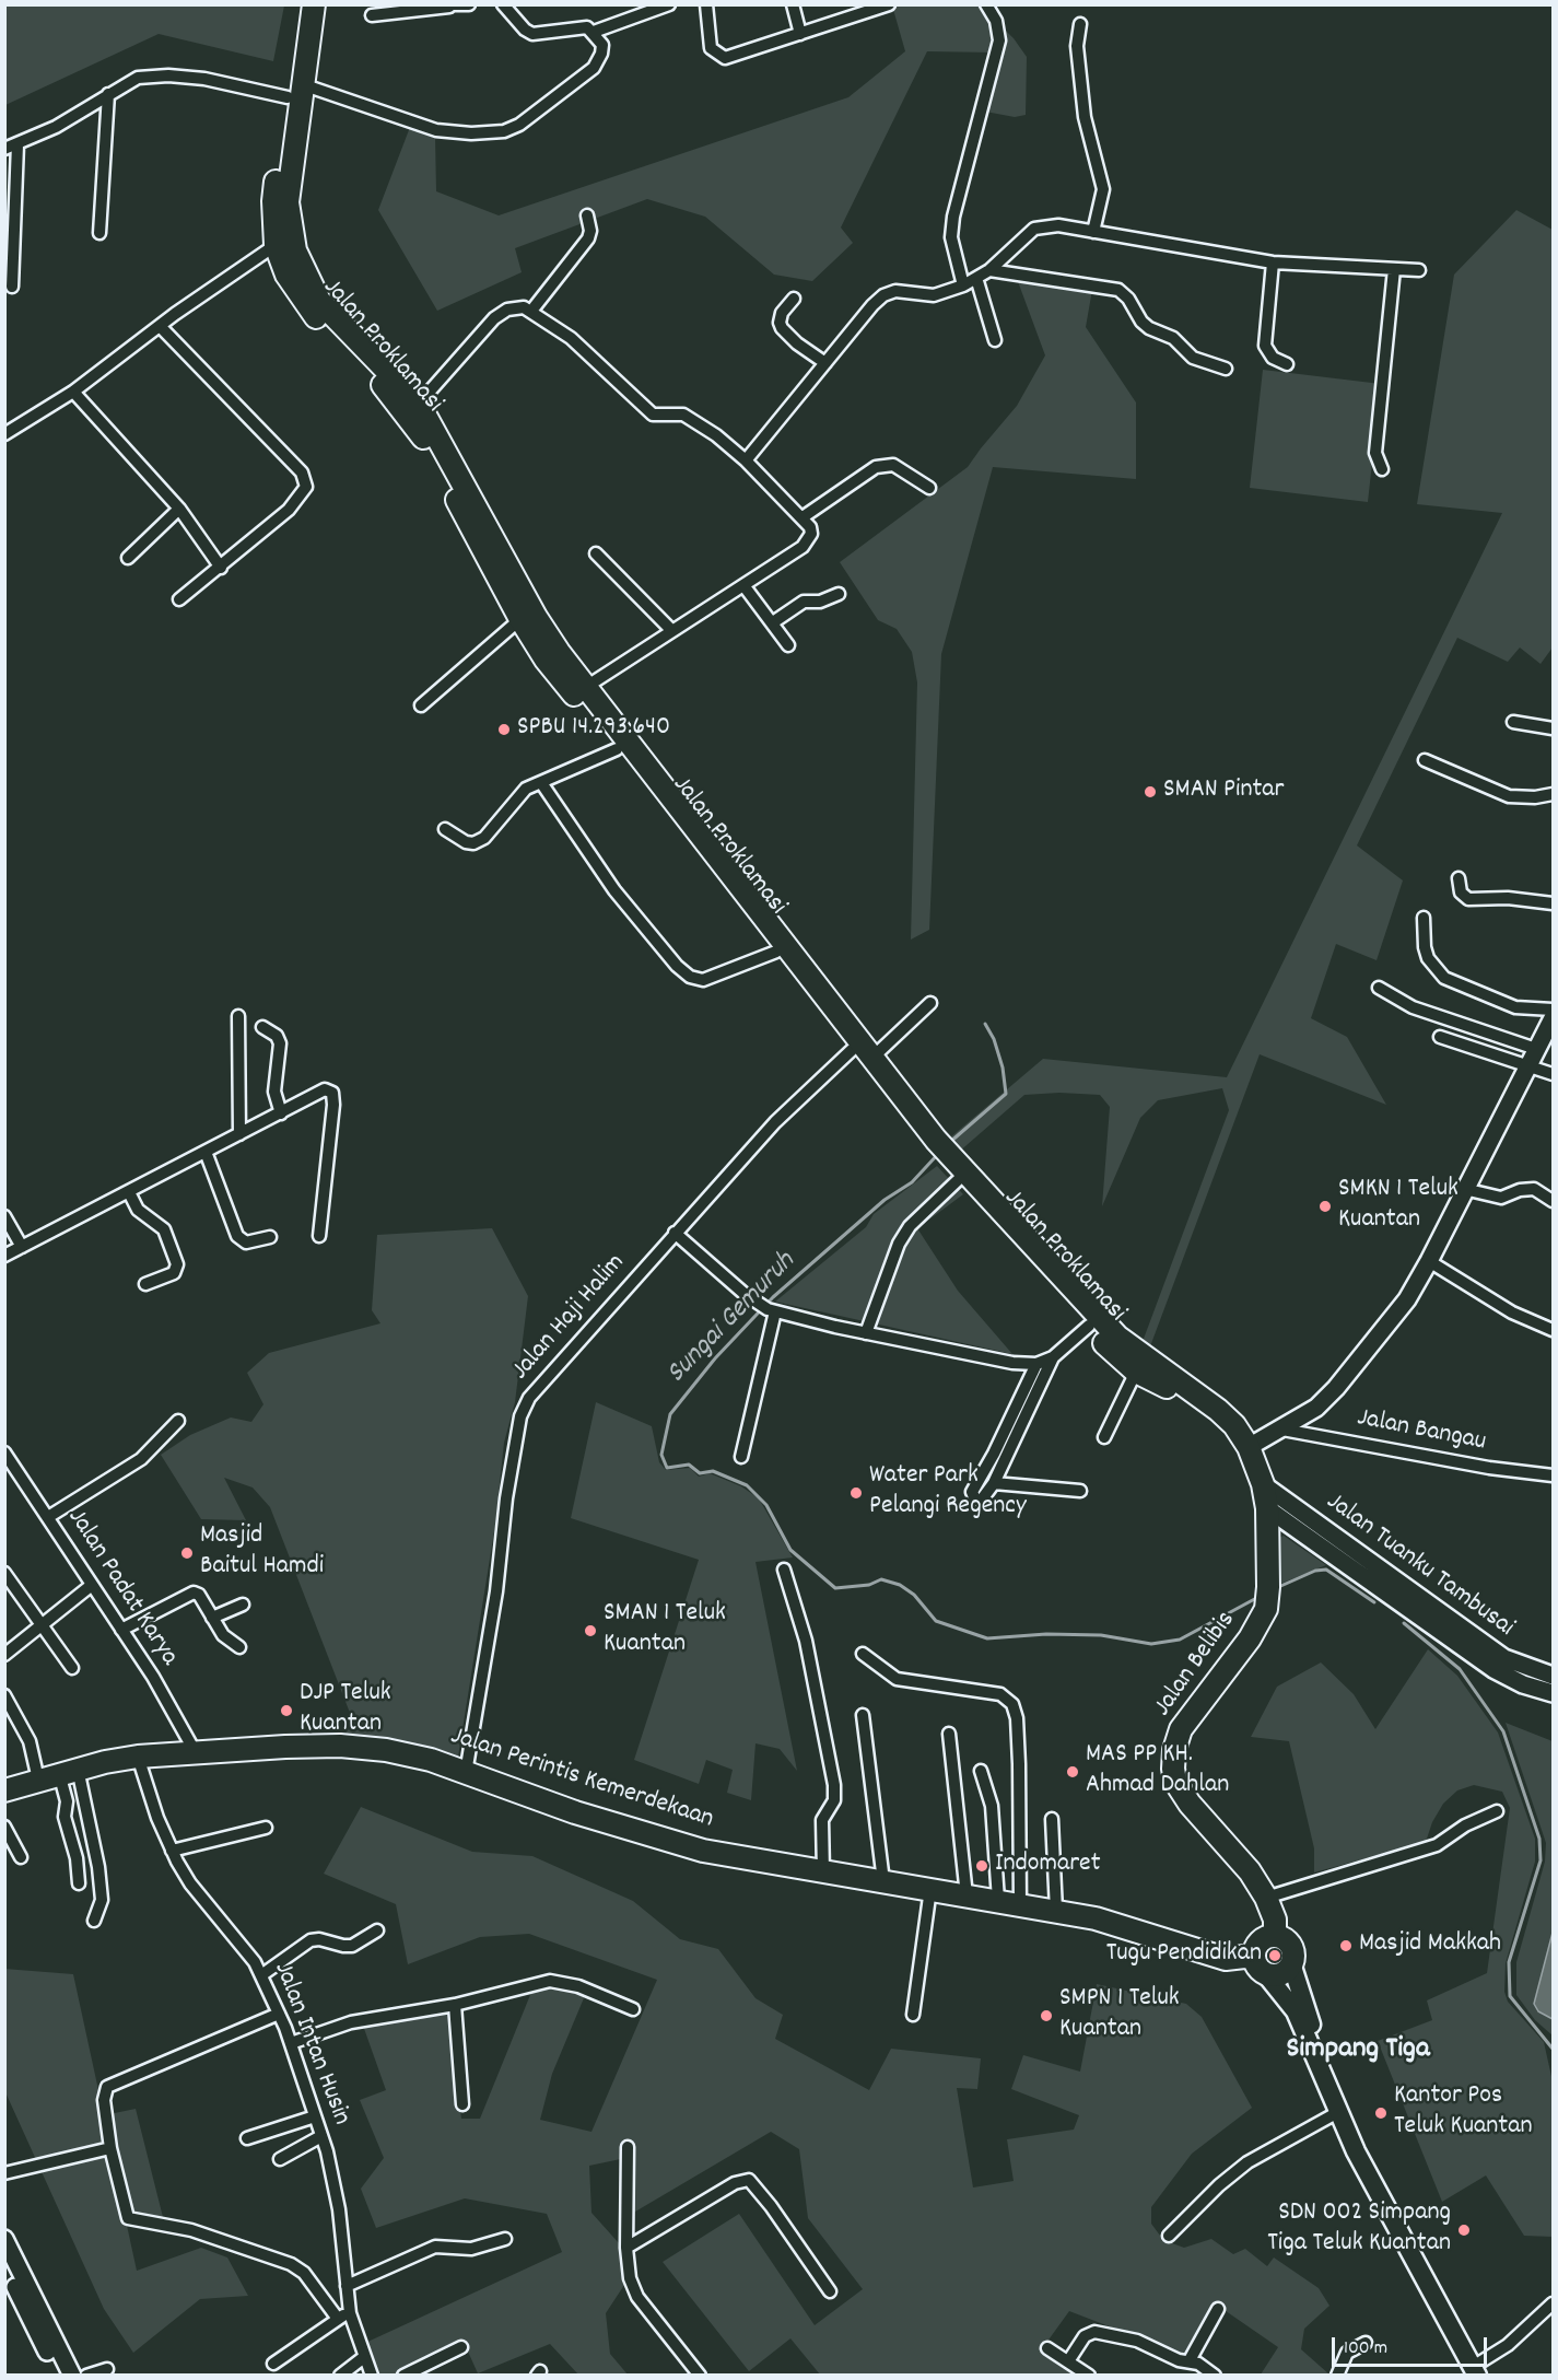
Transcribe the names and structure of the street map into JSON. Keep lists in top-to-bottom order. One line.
{"streets":{"highway":["Jalan Proklamasi","Jalan Belibis","Jalan Perintis Kemerdekaan"],"main road":["Jalan Tuanku Tambusai"],"street":["Jalan Haji Halim","Jalan Bangau","Jalan Padat Karya","Jalan Intan Husin"]},"crossings":[["Jalan Proklamasi","Jalan Haji Halim"],["Jalan Proklamasi","Jalan Tuanku Tambusai"],["Jalan Proklamasi","Jalan Belibis"],["Jalan Haji Halim","Jalan Perintis Kemerdekaan"],["Jalan Tuanku Tambusai","Jalan Belibis"],["Jalan Padat Karya","Jalan Perintis Kemerdekaan"],["Jalan Belibis","Jalan Perintis Kemerdekaan"],["Jalan Perintis Kemerdekaan","Jalan Intan Husin"]],"districts":["Simpang Tiga"],"water":["Sungai Gemuruh"],"places":["SPBU 14.293.640","SMAN Pintar","SMKN 1 Teluk Kuantan","Water Park Pelangi Regency","Masjid Baitul Hamdi","SMAN 1 Teluk Kuantan","DJP Teluk Kuantan","MAS PP KH. Ahmad Dahlan","Indomaret","Masjid Makkah","Tugu Pendidikan","SMPN 1 Teluk Kuantan","Kantor Pos Teluk Kuantan","SDN 002 Simpang Tiga Teluk Kuantan"],"scale_bar":"100 m"}
